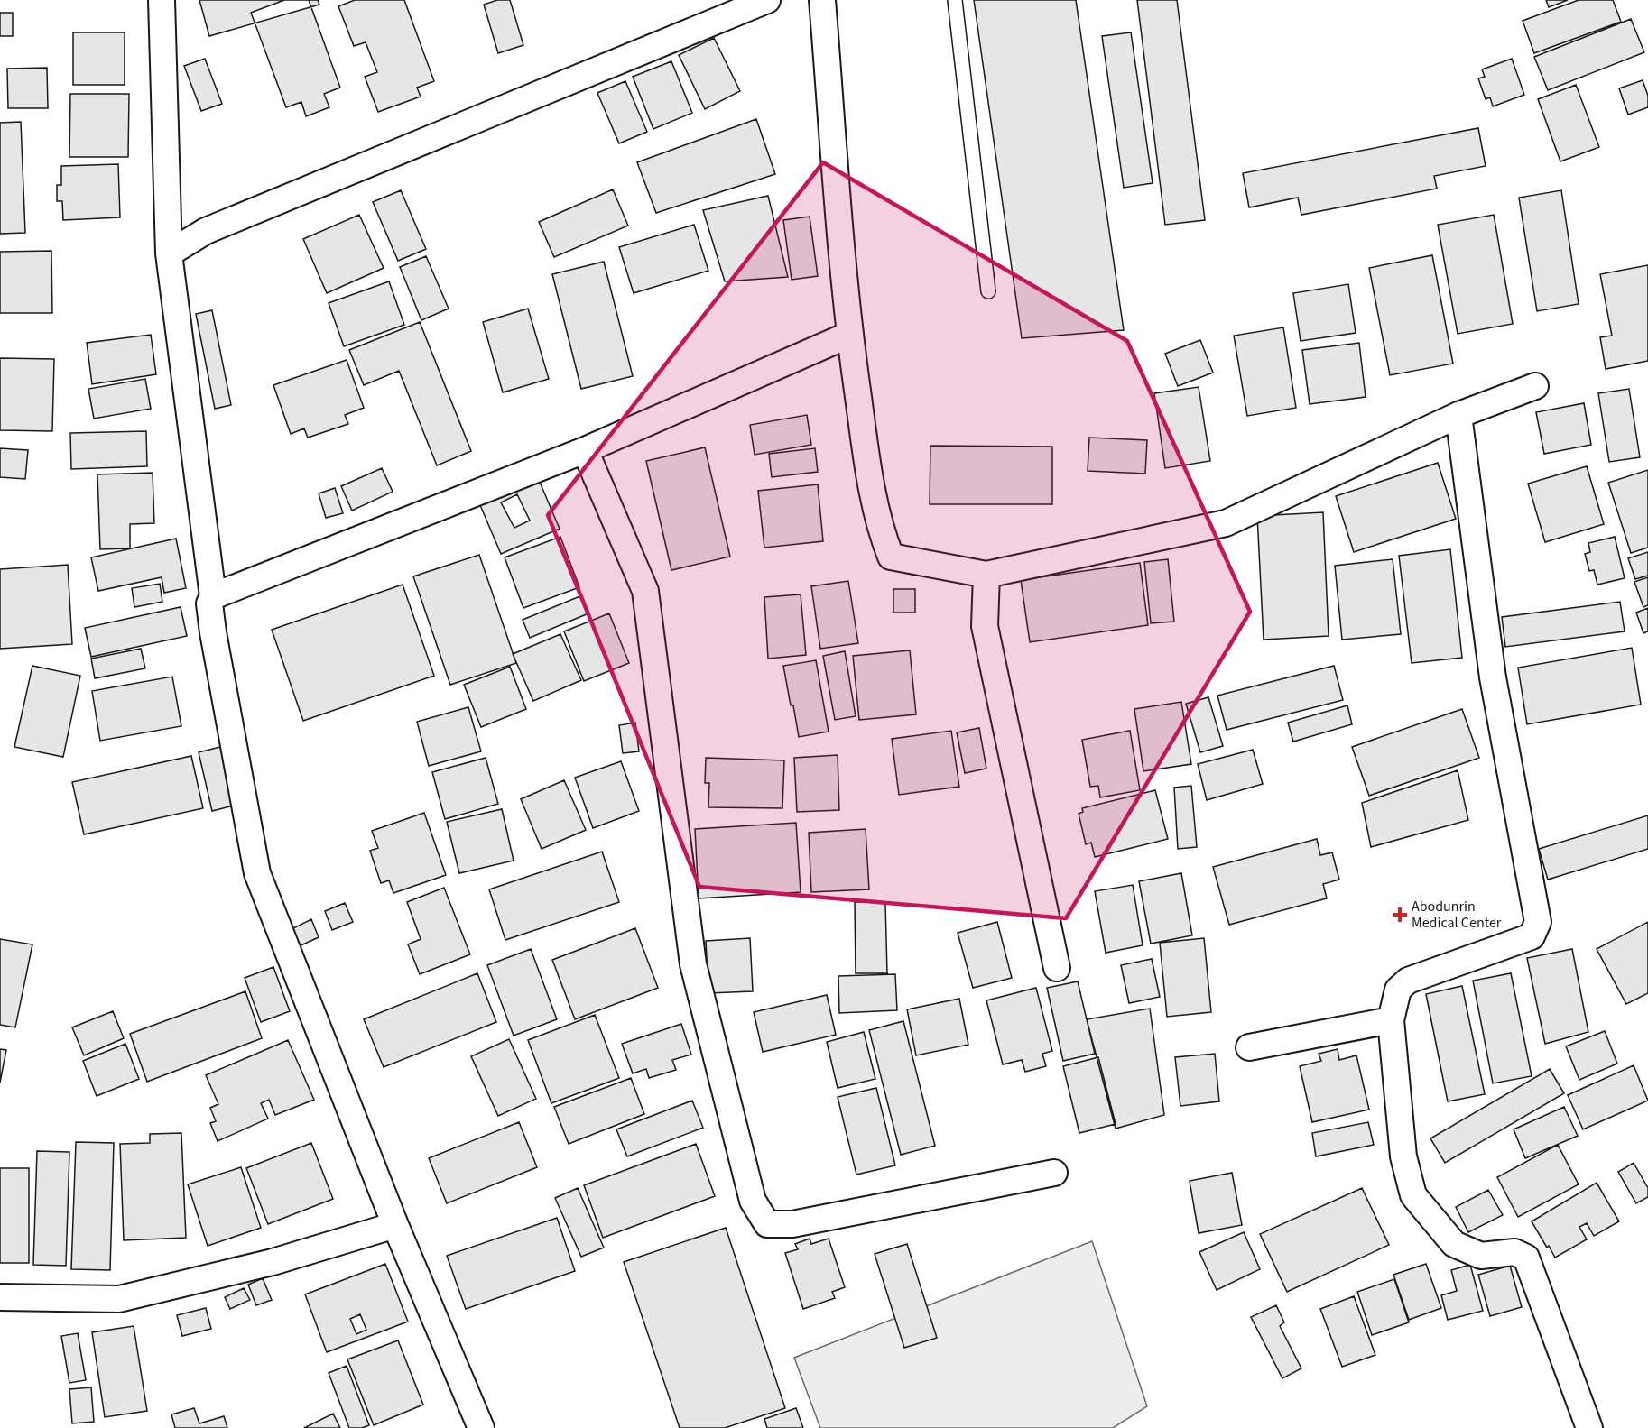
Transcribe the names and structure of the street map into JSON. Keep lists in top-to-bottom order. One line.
{"places":{"health":["Abodunrin Medical Center"]}}
